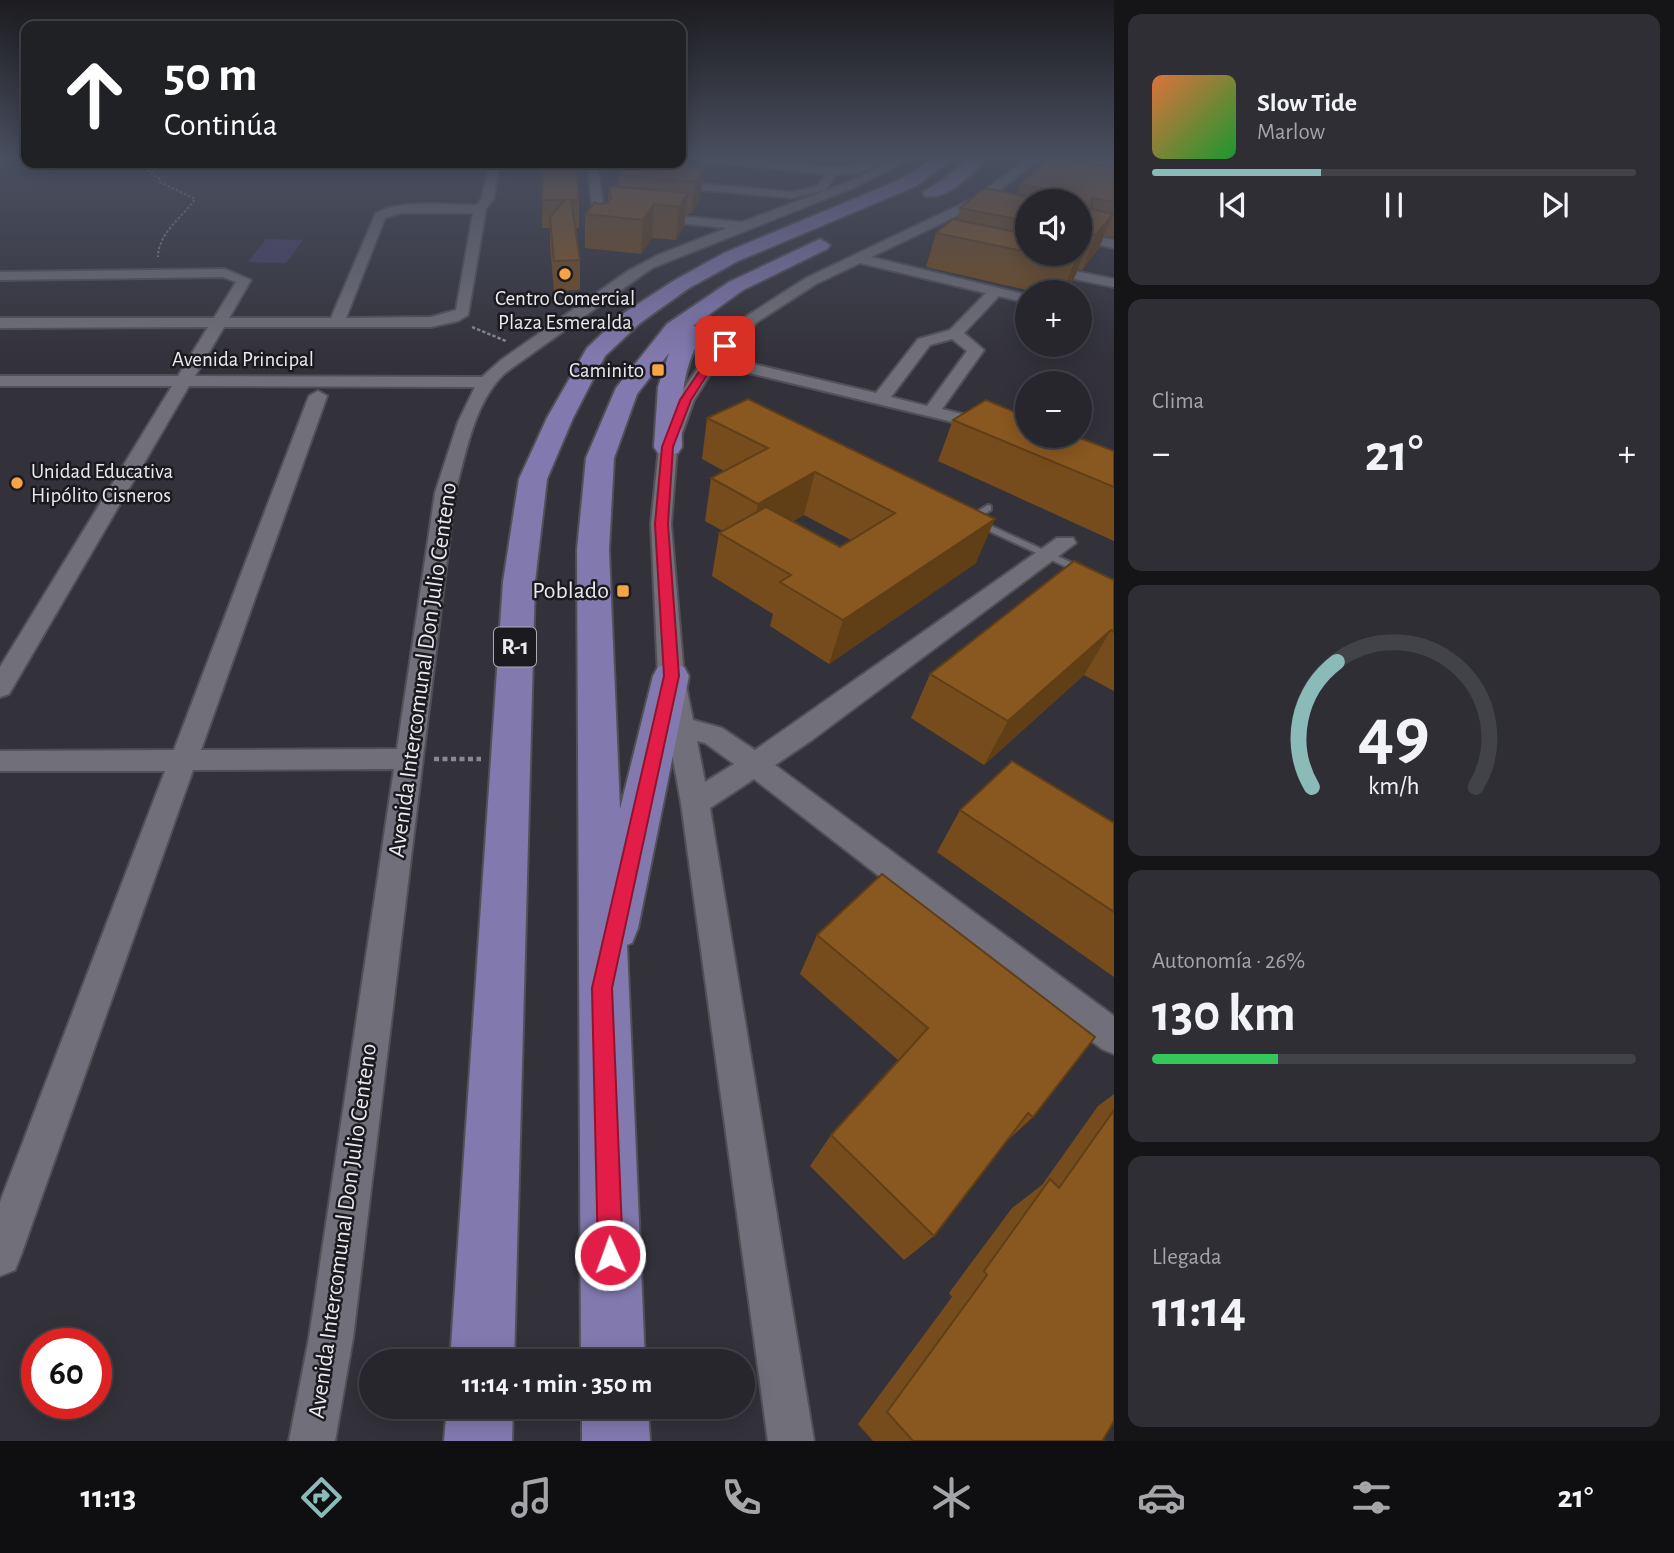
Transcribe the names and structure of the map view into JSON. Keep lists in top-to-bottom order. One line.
{"streets":{"main road":["R-1"],"street":["Avenida Principal","Avenida Intercomunal Don Julio Centeno"]},"crossings":[["Avenida Principal","Avenida Intercomunal Don Julio Centeno"]],"places":{"other":["Centro Comercial Plaza Esmeralda","Unidad Educativa Hipólito Cisneros"],"transit":["Caminito","Poblado"]},"page":{"turn":["50 m","Continúa"],"song":["Slow Tide","Marlow"],"map_buttons":["+","−"],"tile":["Clima",["Autonomía · 26%","130 km"],["Llegada","11:14"]],"heat":["−","21°","+"],"limit":"60","trip":"11:14 · 1 min · 350 m","tabs":["11:13","21°"],"gauge":["49","km/h"]}}
